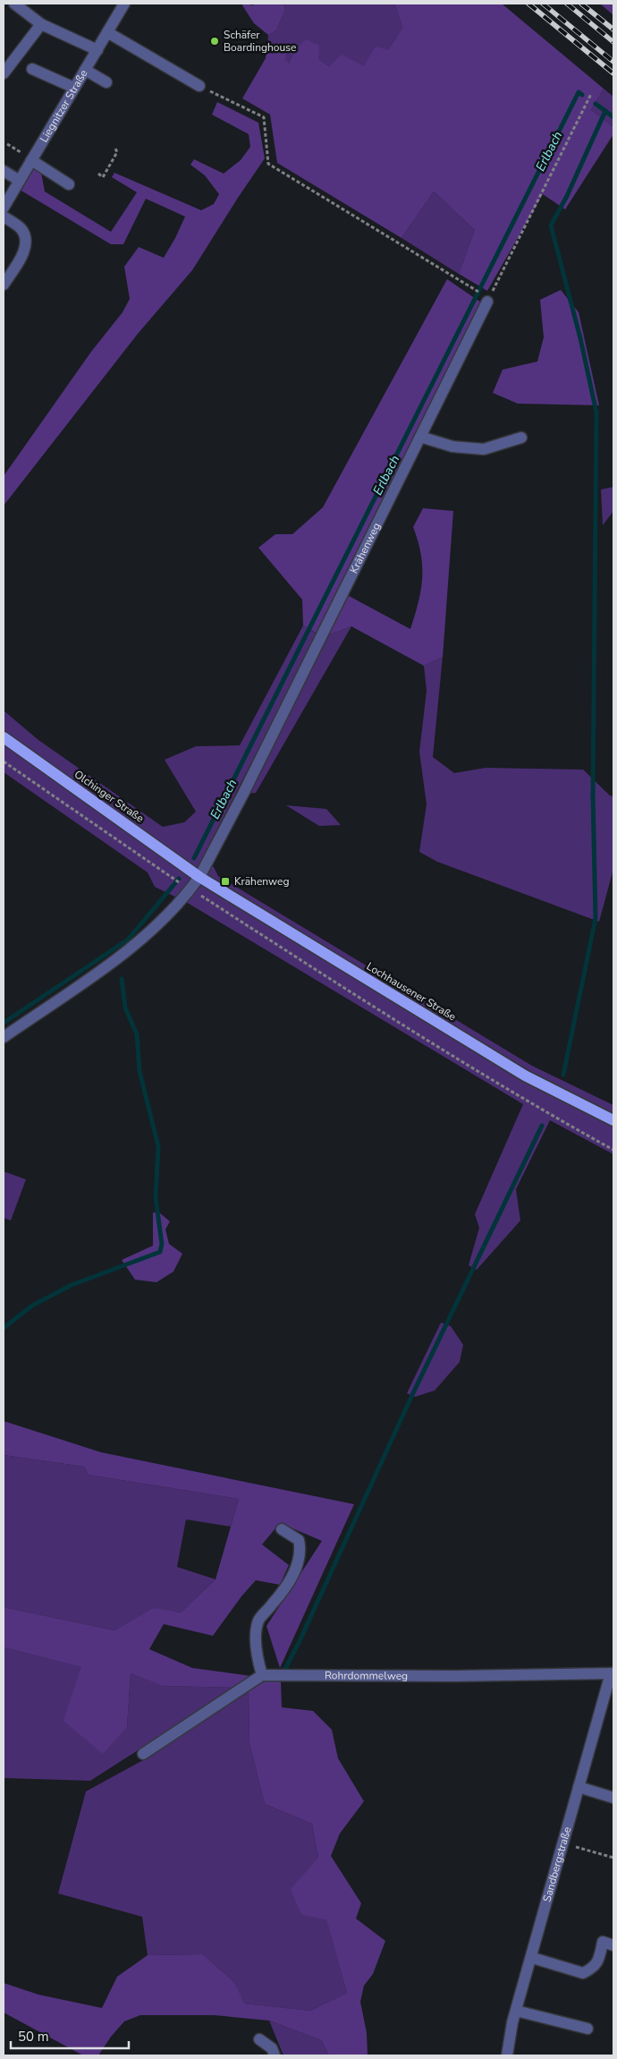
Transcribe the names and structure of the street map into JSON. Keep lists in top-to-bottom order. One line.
{"streets":{"main road":["Olchinger Straße","Lochhausener Straße"],"street":["Liegnitzer Straße","Krähenweg","Rohrdommelweg","Sandbergstraße"]},"crossings":[["Krähenweg","Olchinger Straße"],["Krähenweg","Lochhausener Straße"],["Olchinger Straße","Lochhausener Straße"],["Rohrdommelweg","Sandbergstraße"]],"water":["Erlbach"],"places":{"other":["Schäfer Boardinghouse"],"transit":["Krähenweg"]},"scale_bar":"50 m"}
